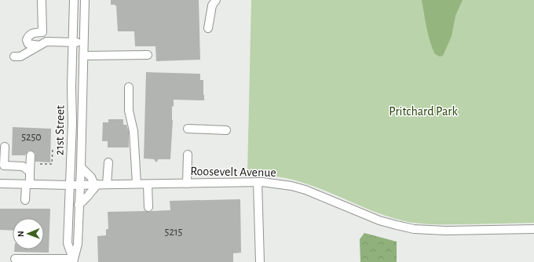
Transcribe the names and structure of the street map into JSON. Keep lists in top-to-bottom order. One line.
{"streets":{"street":["21st Street","Roosevelt Avenue"]},"crossings":[["21st Street","Roosevelt Avenue"]],"parks":["Pritchard Park"],"house_numbers":["5250","5215"],"north":"left"}
